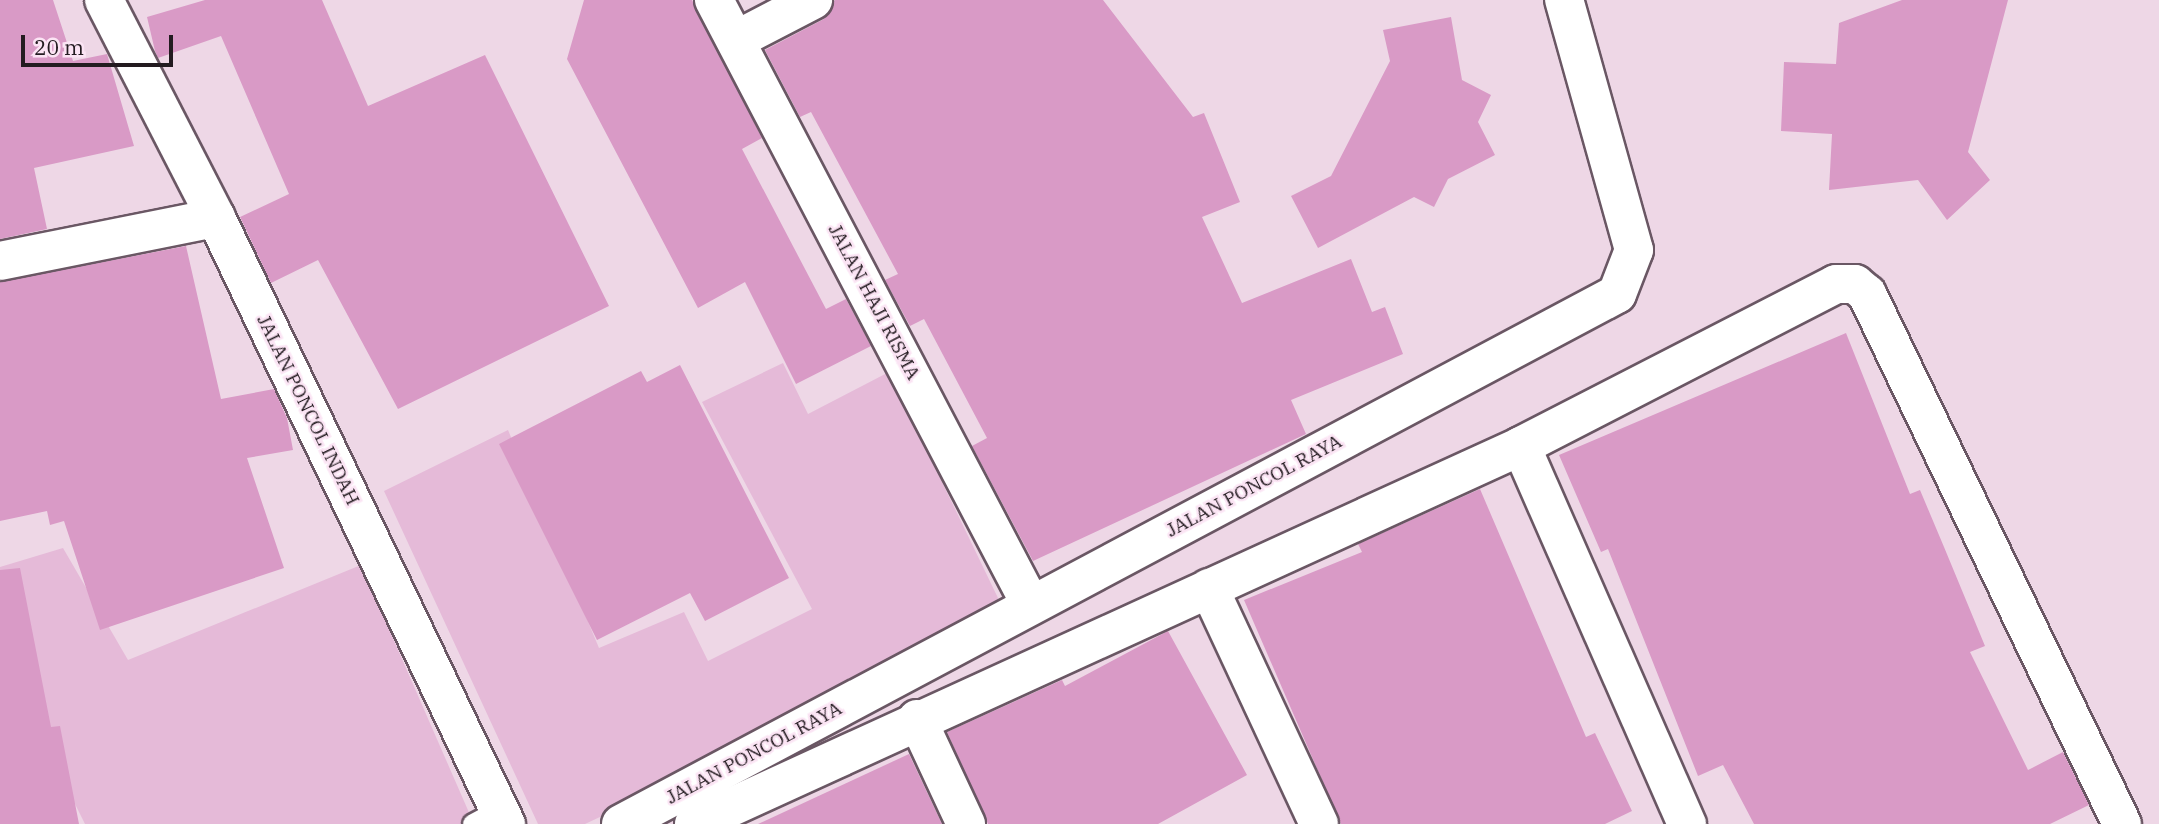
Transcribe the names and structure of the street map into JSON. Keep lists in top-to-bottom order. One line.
{"streets":{"street":["JALAN HAJI RISMA","JALAN PONCOL INDAH","JALAN PONCOL RAYA"]},"crossings":[["JALAN HAJI RISMA","JALAN PONCOL RAYA"]],"scale_bar":"20 m"}
